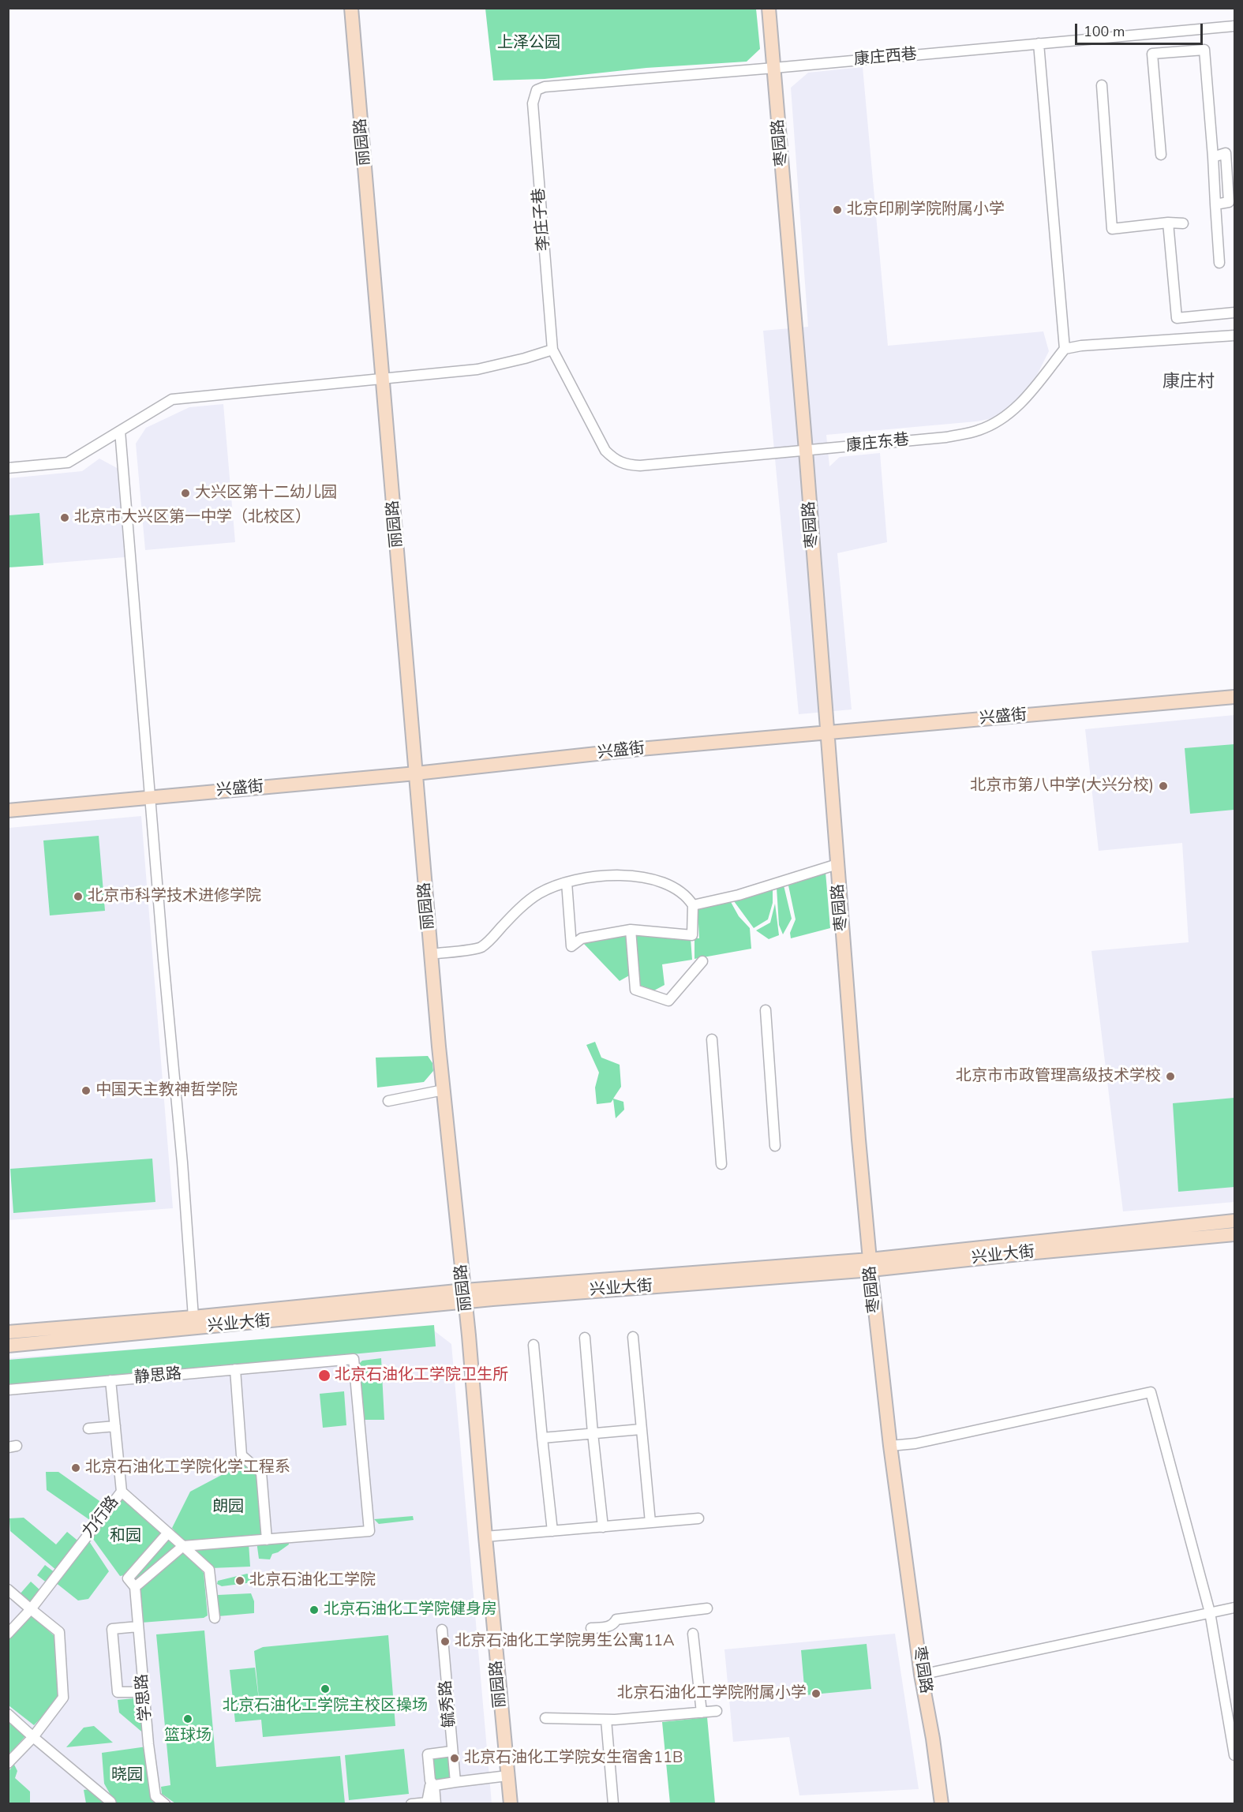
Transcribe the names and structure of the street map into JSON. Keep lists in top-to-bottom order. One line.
{"streets":{"street":["康庄西巷","丽园路","枣园路","李庄子巷","康庄东巷","兴盛街","兴业大街","静思路","力行路","学思路","毓秀路"]},"crossings":[["康庄西巷","枣园路"],["康庄西巷","李庄子巷"],["丽园路","兴盛街"],["丽园路","兴业大街"],["枣园路","康庄东巷"],["枣园路","兴盛街"],["枣园路","兴业大街"],["李庄子巷","康庄东巷"],["力行路","学思路"]],"districts":["康庄村"],"parks":["上泽公园","朗园","和园","晓园"],"places":["北京印刷学院附属小学","大兴区第十二幼儿园","北京市大兴区第一中学（北校区）","北京市第八中学(大兴分校)","北京市科学技术进修学院","北京市市政管理高级技术学校","中国天主教神哲学院","北京石油化工学院卫生所","北京石油化工学院化学工程系","北京石油化工学院","北京石油化工学院健身房","北京石油化工学院男生公寓11A","北京石油化工学院主校区操场","北京石油化工学院附属小学","篮球场","北京石油化工学院女生宿舍11B"],"scale_bar":"100 m"}
